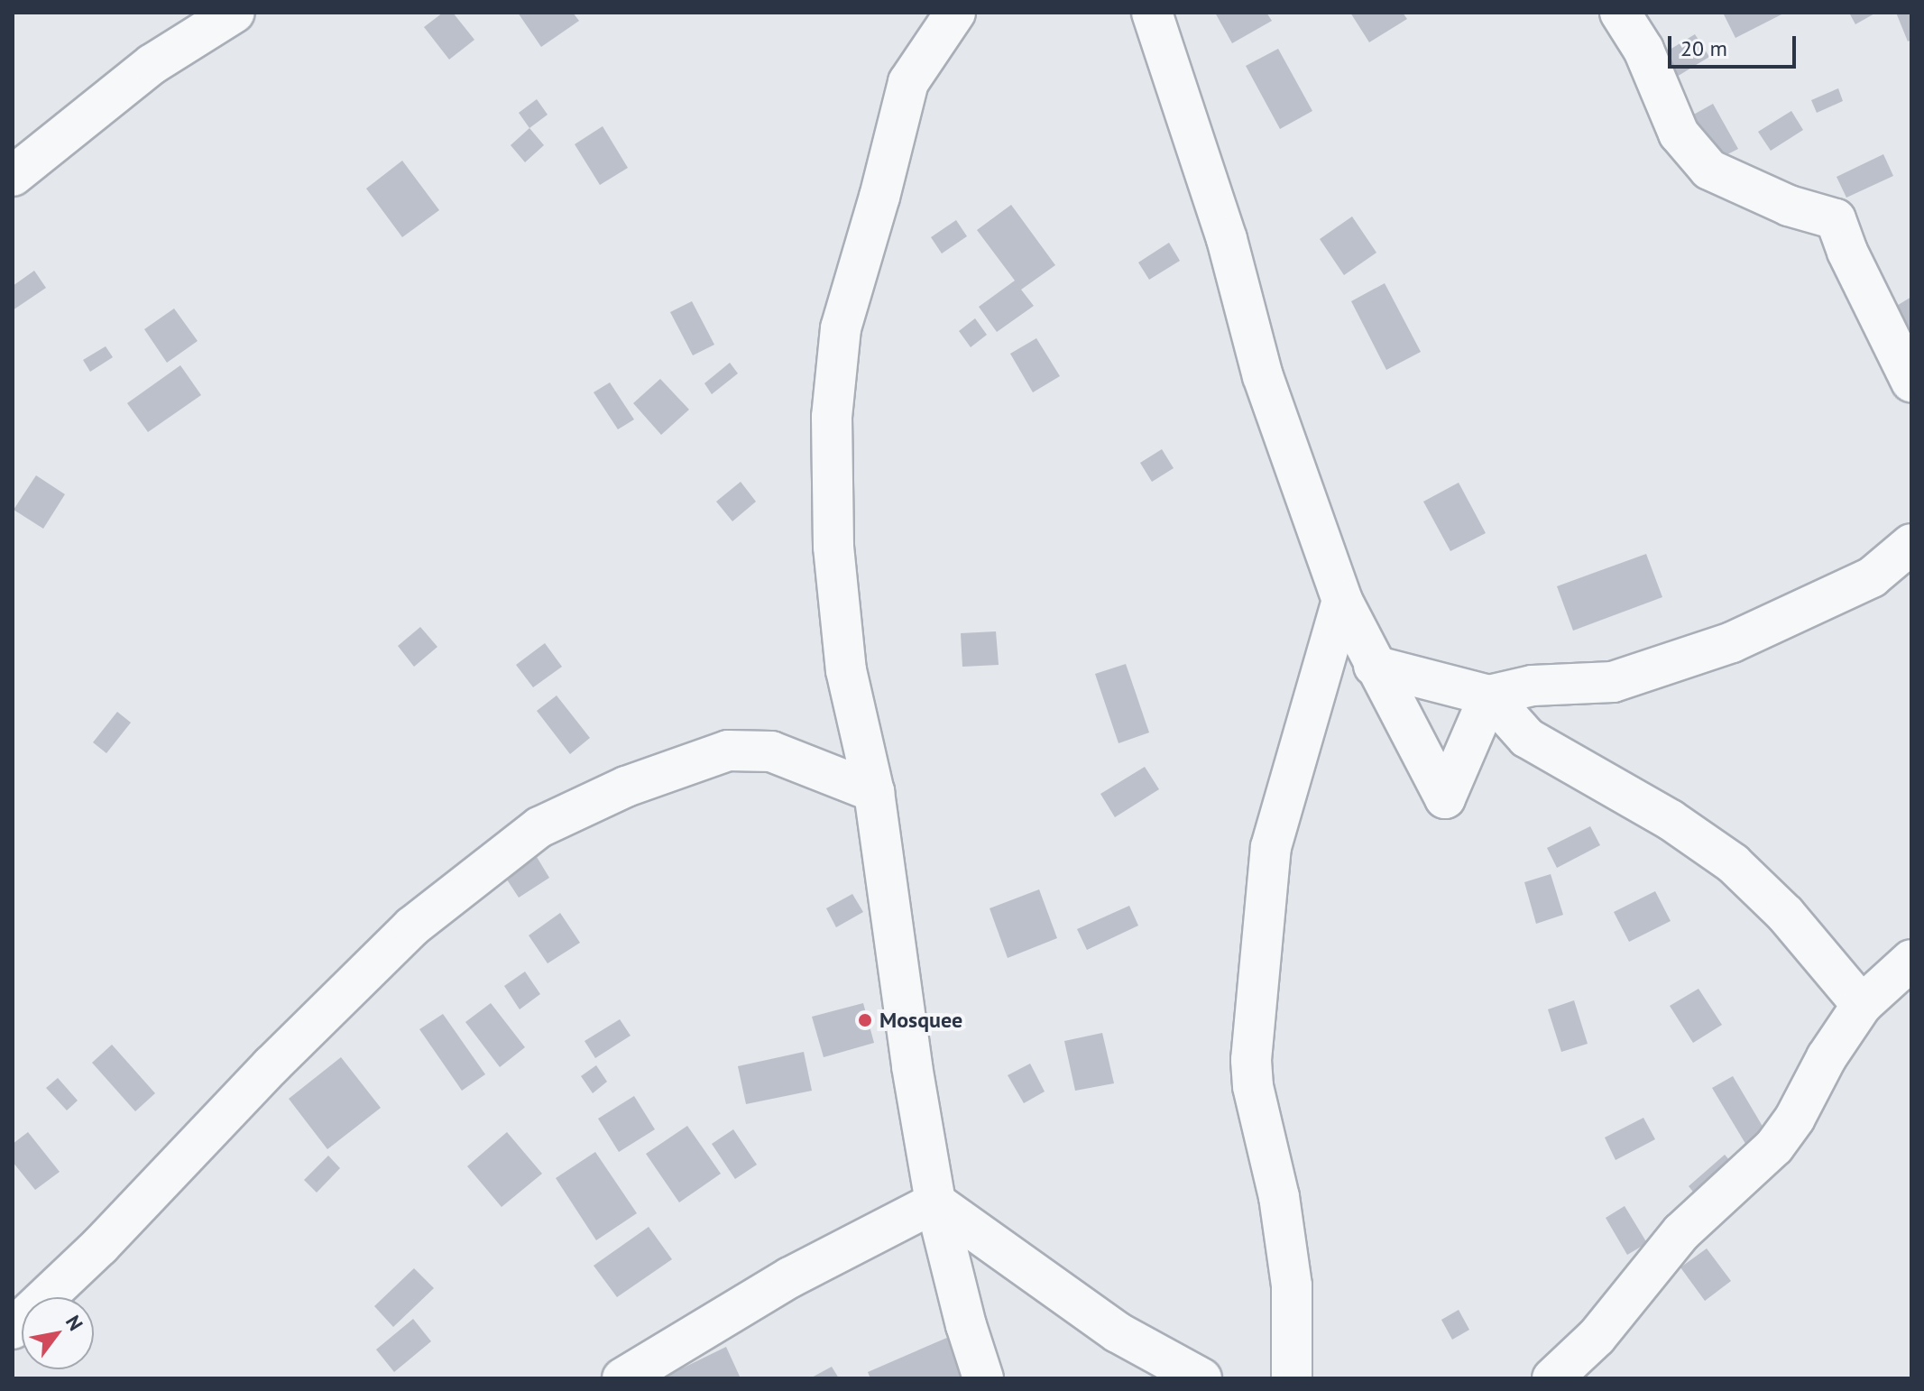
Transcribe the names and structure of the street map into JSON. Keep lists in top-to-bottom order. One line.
{"places":["Mosquee"],"scale_bar":"20 m","north":"top right"}
